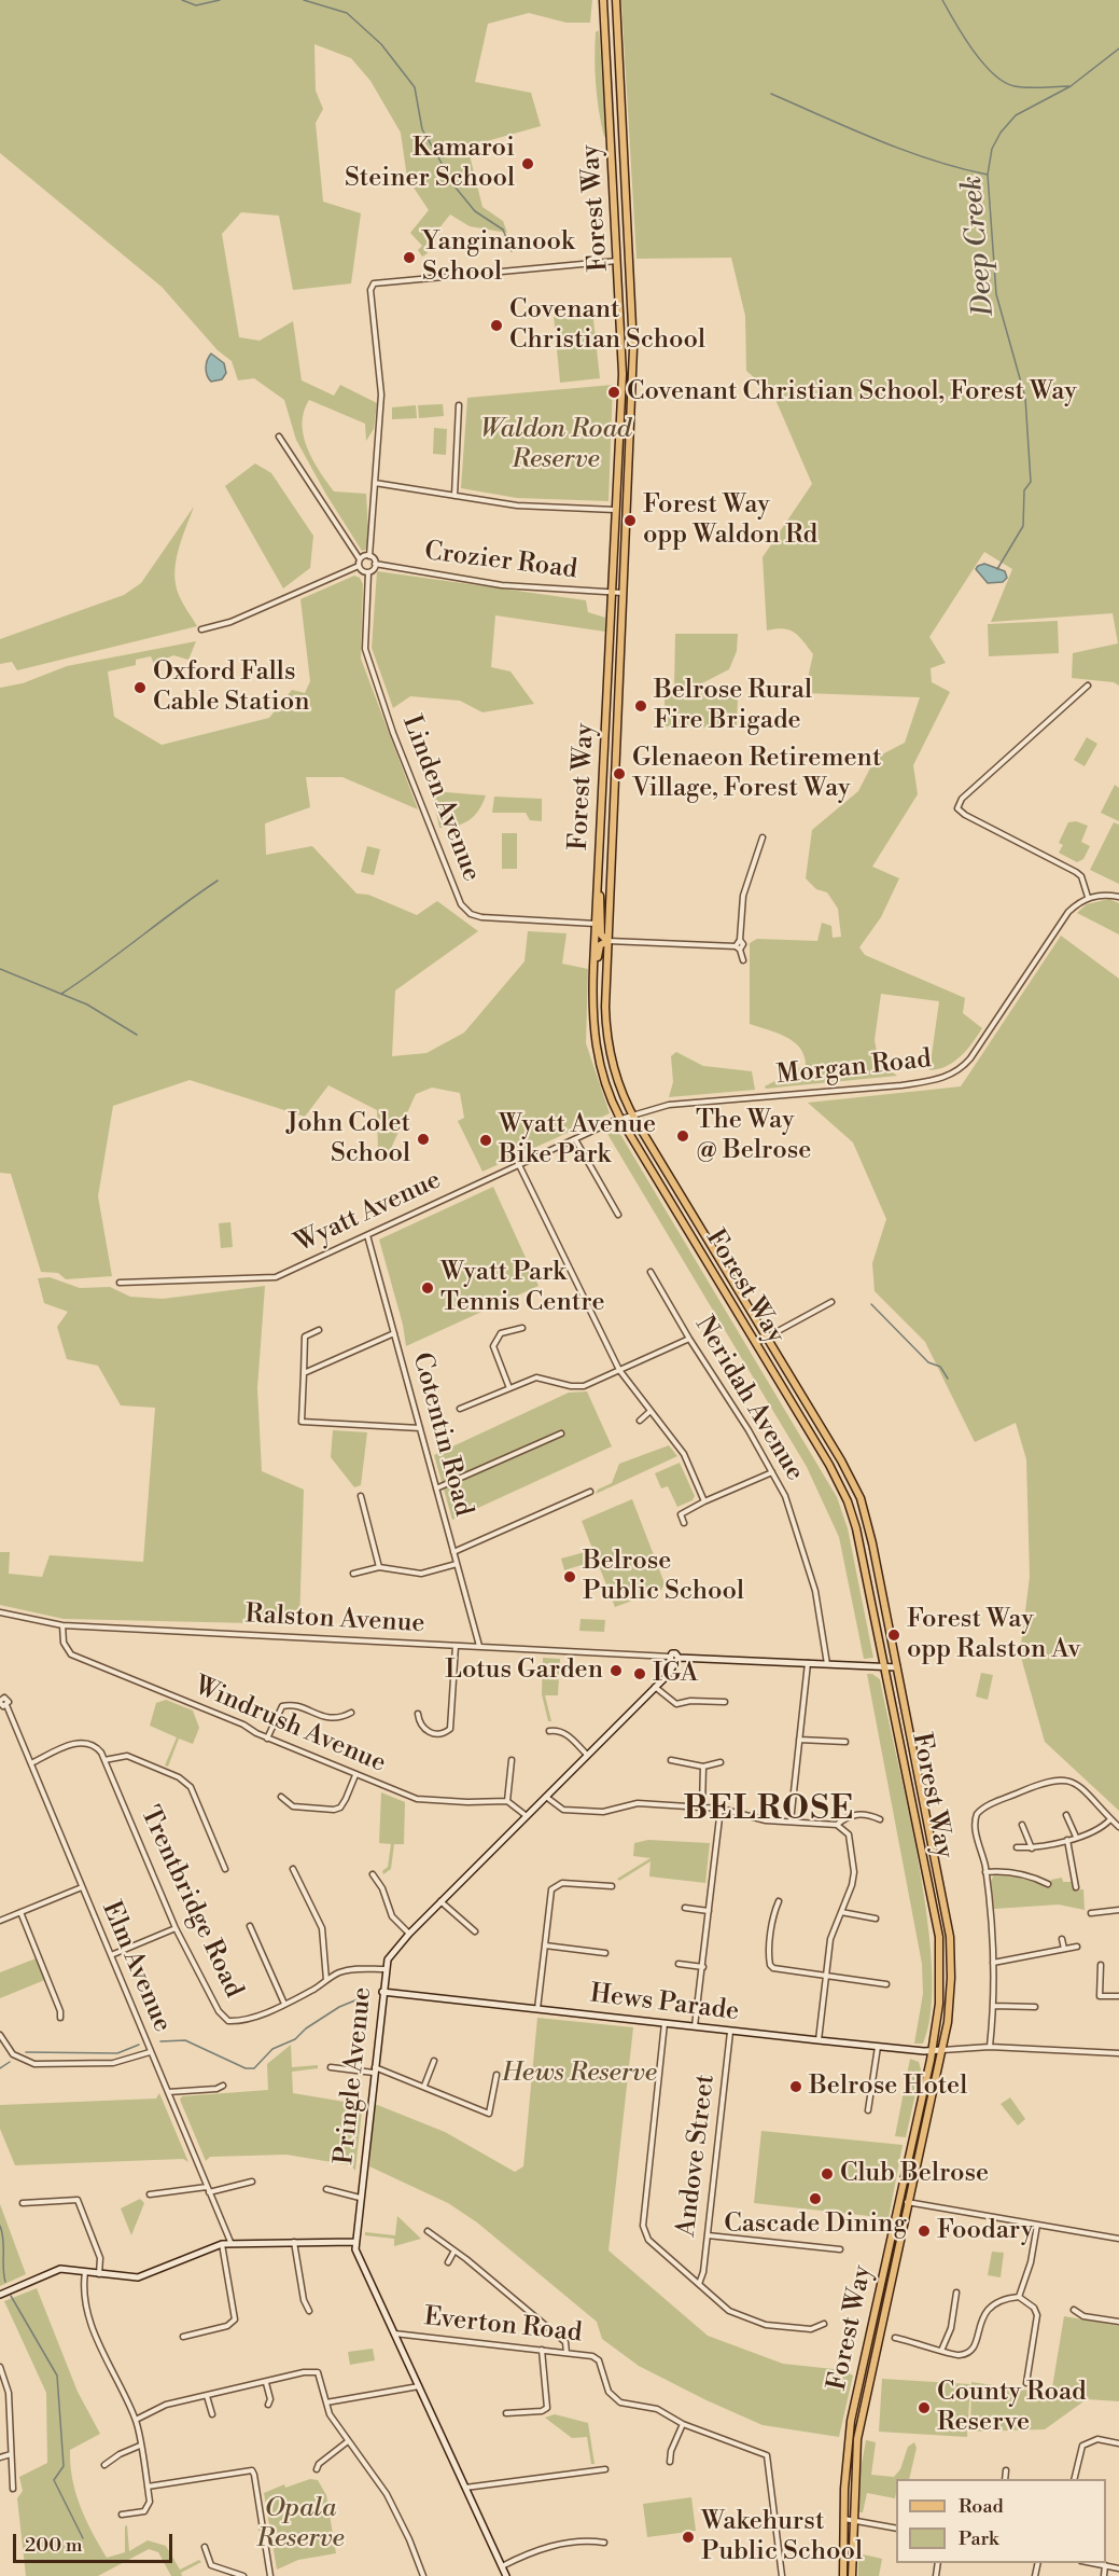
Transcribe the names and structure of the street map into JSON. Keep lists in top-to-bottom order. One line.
{"streets":{"main road":["Forest Way"],"street":["Crozier Road","Linden Avenue","Morgan Road","Wyatt Avenue","Neridah Avenue","Cotentin Road","Ralston Avenue","Windrush Avenue","Trentbridge Road","Elm Avenue","Hews Parade","Pringle Avenue","Andove Street","Everton Road"]},"crossings":[["Forest Way","Crozier Road"],["Forest Way","Linden Avenue"],["Forest Way","Morgan Road"],["Forest Way","Wyatt Avenue"],["Forest Way","Ralston Avenue"],["Forest Way","Hews Parade"],["Morgan Road","Wyatt Avenue"],["Wyatt Avenue","Cotentin Road"],["Neridah Avenue","Ralston Avenue"],["Cotentin Road","Ralston Avenue"],["Ralston Avenue","Windrush Avenue"],["Ralston Avenue","Pringle Avenue"],["Trentbridge Road","Elm Avenue"],["Trentbridge Road","Pringle Avenue"],["Hews Parade","Pringle Avenue"],["Hews Parade","Andove Street"],["Pringle Avenue","Everton Road"]],"districts":["BELROSE"],"water":["Deep Creek"],"parks":["Waldon Road Reserve","Hews Reserve","Opala Reserve"],"places":["Kamaroi Steiner School","Yanginanook School","Covenant Christian School","Covenant Christian School, Forest Way","Forest Way opp Waldon Rd","Oxford Falls Cable Station","Belrose Rural Fire Brigade","Glenaeon Retirement Village, Forest Way","The Way @ Belrose","John Colet School","Wyatt Avenue Bike Park","Wyatt Park Tennis Centre","Belrose Public School","Forest Way opp Ralston Av","Lotus Garden","IGA","Belrose Hotel","Club Belrose","Cascade Dining","Foodary","County Road Reserve","Wakehurst Public School"],"legend":["Road","Park"],"scale_bar":"200 m"}
